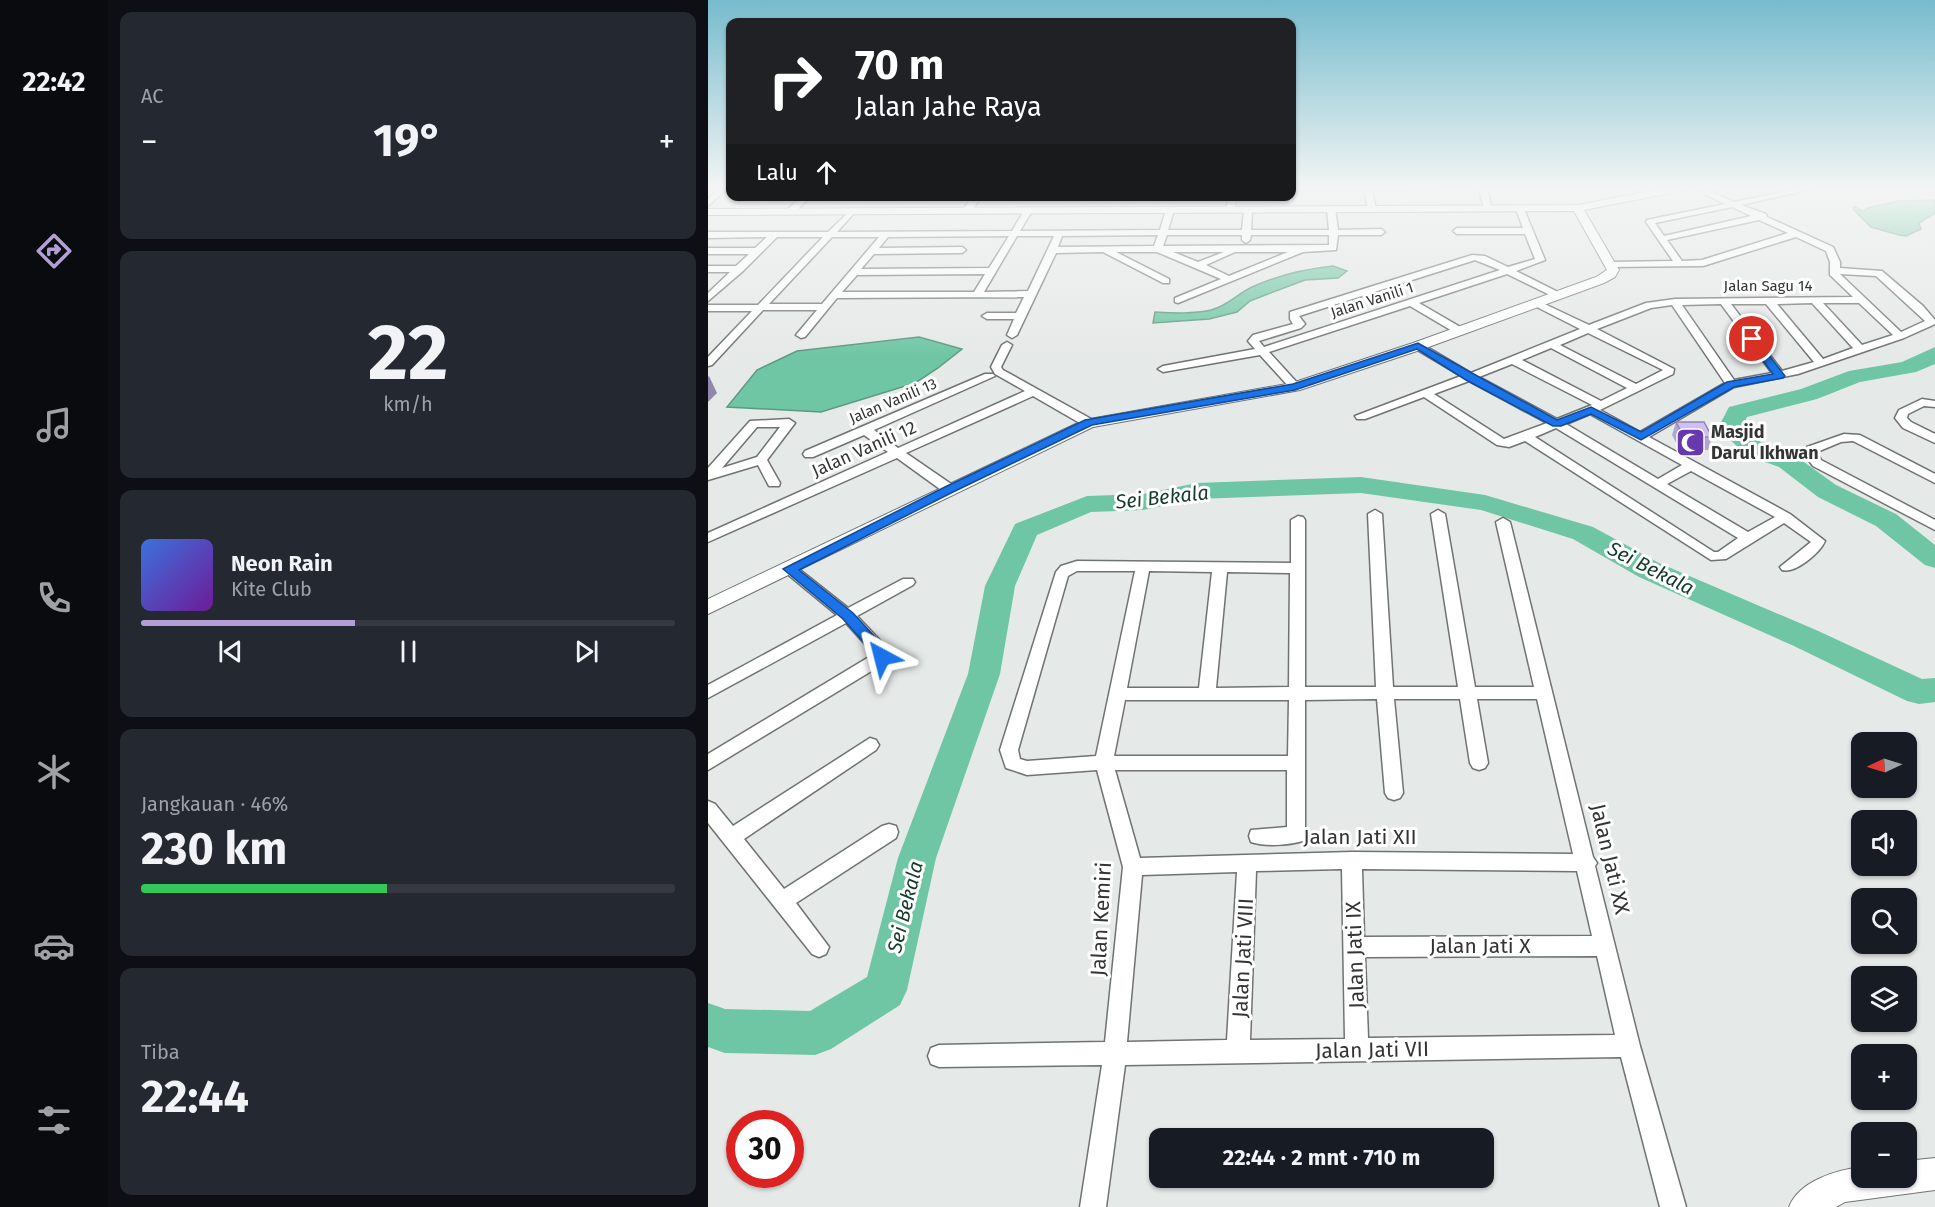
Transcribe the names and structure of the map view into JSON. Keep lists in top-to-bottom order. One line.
{"streets":{"street":["Jalan Sagu 14","Jalan Vanili 1","Jalan Vanili 13","Jalan Vanili 12","Jalan Jati XII","Jalan Jati XX","Jalan Kemiri","Jalan Jati X","Jalan Jati IX","Jalan Jati VIII","Jalan Jati VII"]},"crossings":[["Jalan Jati XII","Jalan Jati XX"],["Jalan Jati XII","Jalan Kemiri"],["Jalan Jati XII","Jalan Jati IX"],["Jalan Jati XII","Jalan Jati VIII"],["Jalan Jati XX","Jalan Jati X"],["Jalan Jati XX","Jalan Jati VII"],["Jalan Kemiri","Jalan Jati VII"],["Jalan Jati X","Jalan Jati IX"],["Jalan Jati IX","Jalan Jati VII"],["Jalan Jati VIII","Jalan Jati VII"]],"water":["Sei Bekala"],"places":{"mosque":["Masjid Darul Ikhwan"]},"north":"left","page":{"tabs":"22:42","tile":["AC",["22","km/h"],["Jangkauan · 46%","230 km"],["Tiba","22:44"]],"turn":["70 m","Jalan Jahe Raya"],"heat":["−","19°","+"],"then":"Lalu","song":["Neon Rain","Kite Club"],"map_buttons":["+","−"],"limit":"30","trip":"22:44 · 2 mnt · 710 m"}}
